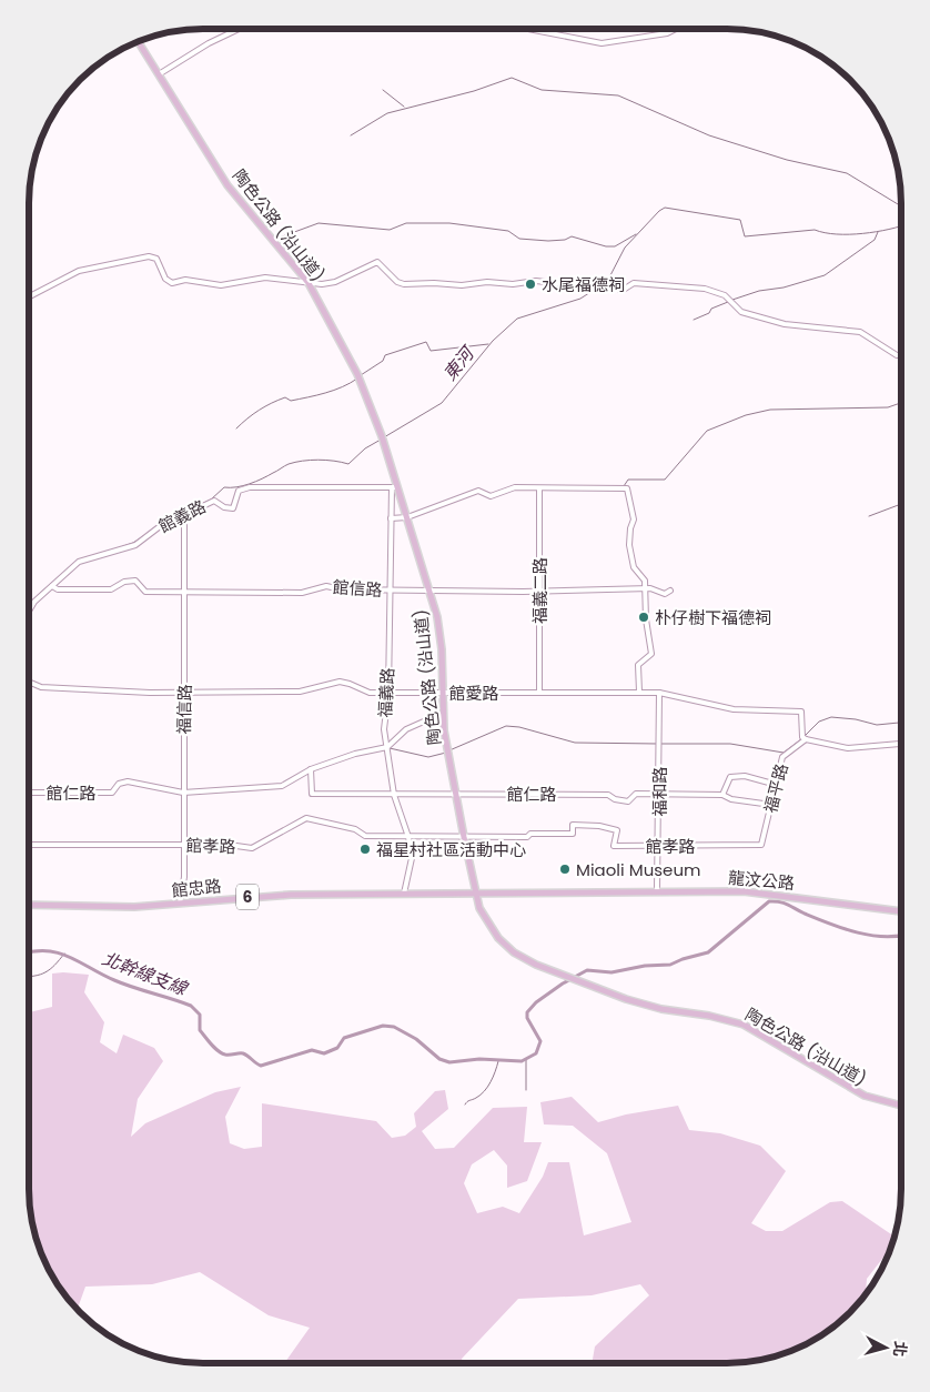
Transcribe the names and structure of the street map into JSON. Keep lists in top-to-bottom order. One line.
{"streets":{"main road":["陶色公路 (沿山道)","龍汶公路","館忠路","6"],"street":["館義路","館信路","福義二路","福義路","館愛路","福信路","福平路","福和路","館仁路","館孝路"]},"crossings":[["陶色公路 (沿山道)","館義路"],["陶色公路 (沿山道)","館信路"],["陶色公路 (沿山道)","福義路"],["陶色公路 (沿山道)","館愛路"],["陶色公路 (沿山道)","館仁路"],["陶色公路 (沿山道)","館孝路"],["陶色公路 (沿山道)","龍汶公路"],["陶色公路 (沿山道)","館忠路"],["館義路","館信路"],["館義路","福義路"],["館義路","福信路"],["館信路","福義二路"],["館信路","福義路"],["館信路","福信路"],["福義二路","館愛路"],["福義路","館愛路"],["福義路","館仁路"],["福義路","館孝路"],["福義路","館忠路"],["館愛路","福信路"],["館愛路","福平路"],["館愛路","福和路"],["福信路","館仁路"],["福信路","館孝路"],["福信路","館忠路"],["福平路","館仁路"],["福平路","館孝路"],["福和路","館仁路"],["福和路","館孝路"],["福和路","龍汶公路"],["龍汶公路","館忠路"]],"water":["東河","北幹線支線"],"places":["水尾福德祠","朴仔樹下福德祠","福星村社區活動中心","Miaoli Museum"],"north":"right"}
